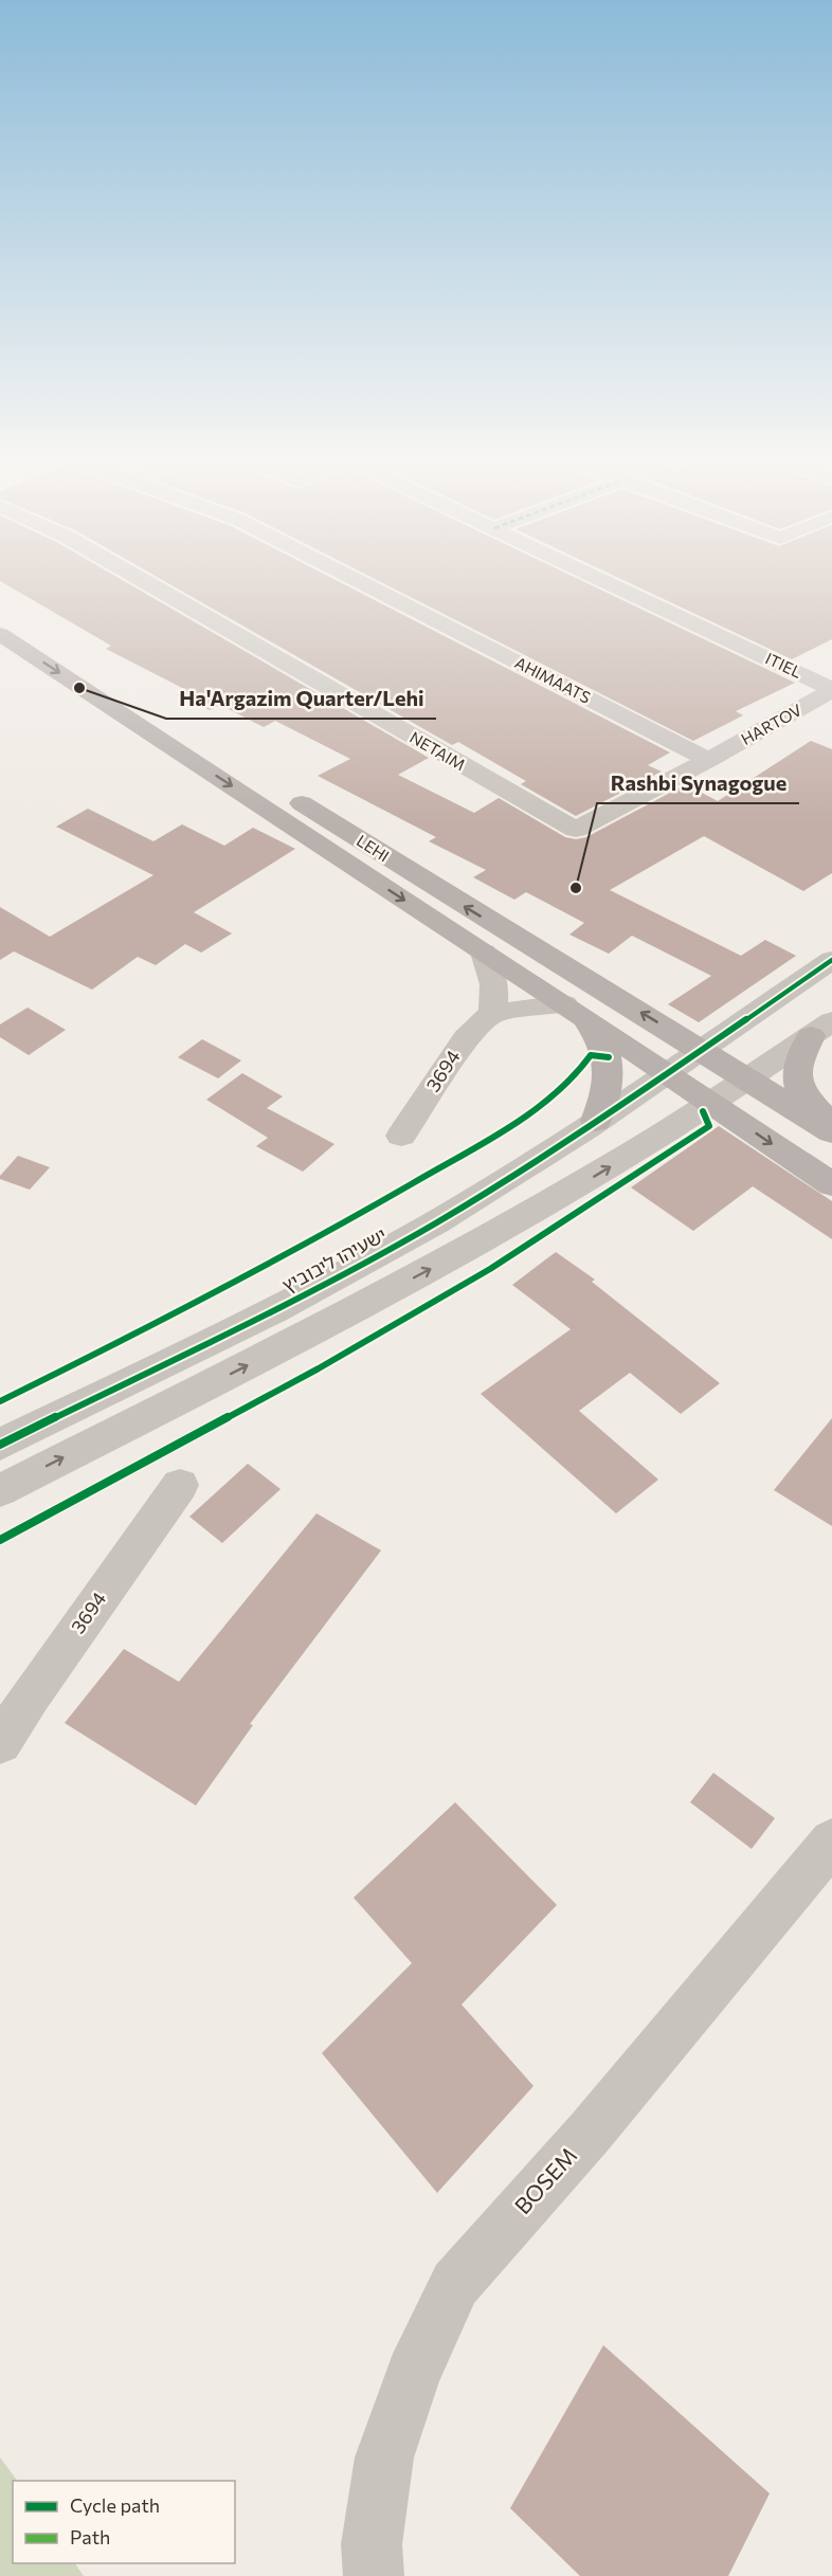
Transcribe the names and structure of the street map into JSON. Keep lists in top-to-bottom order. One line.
{"streets":{"main road":["LEHI"],"street":["ITIEL","AHIMAATS","HARTOV","NETAIM","3694","ישעיהו ליבוביץ","BOSEM"]},"crossings":[["ITIEL","HARTOV"],["AHIMAATS","HARTOV"],["HARTOV","NETAIM"],["LEHI","ישעיהו ליבוביץ"]],"places":["Ha'Argazim Quarter/Lehi","Rashbi Synagogue"],"legend":["Cycle path","Path"]}
